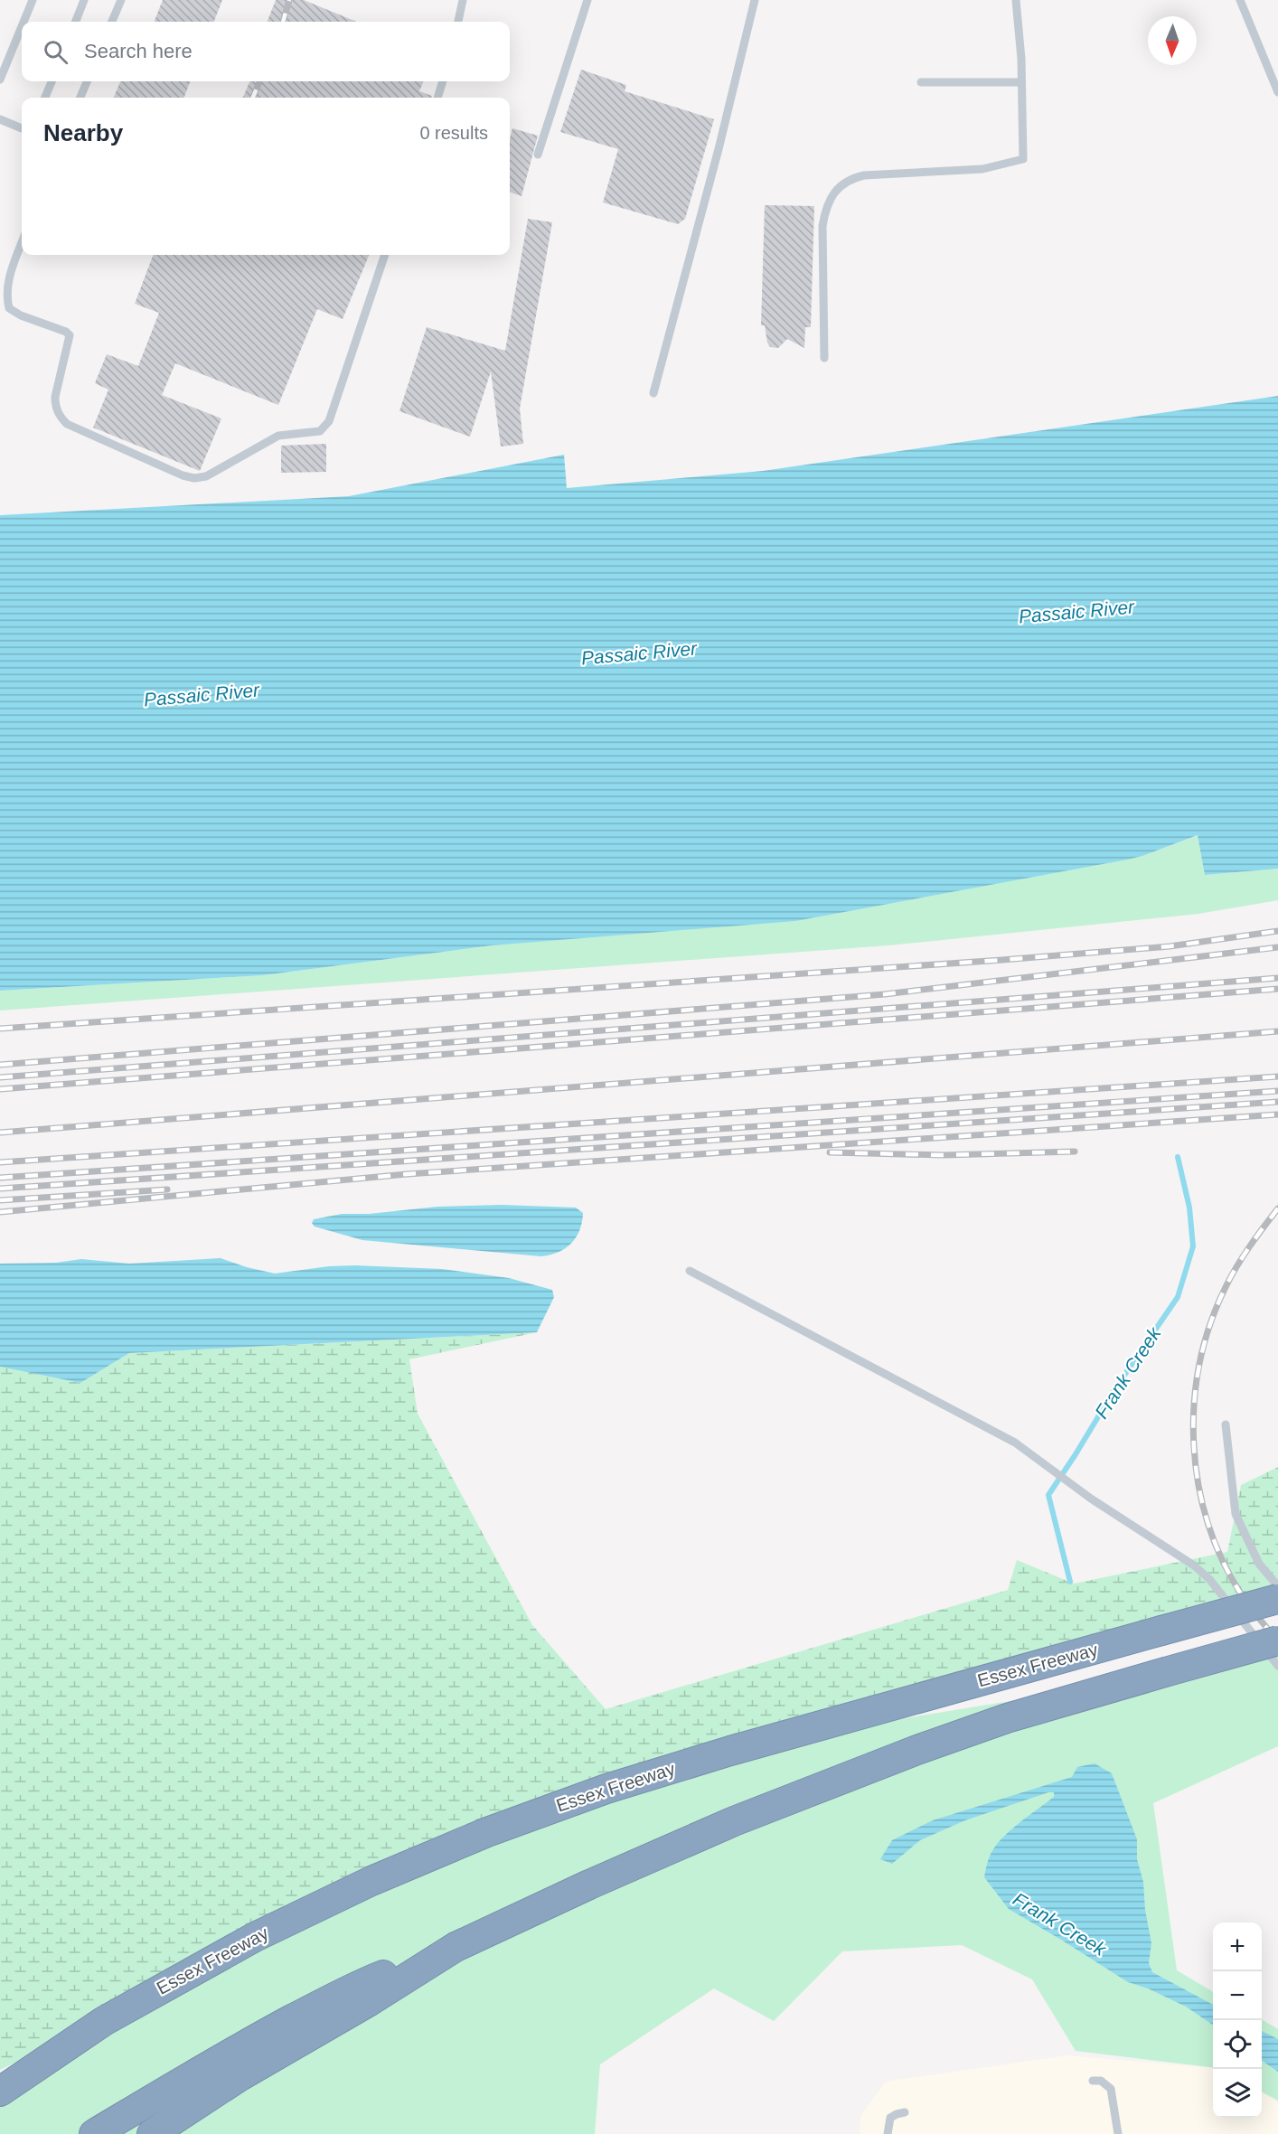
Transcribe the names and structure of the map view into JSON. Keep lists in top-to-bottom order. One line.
{"streets":{"highway":["Essex Freeway"]},"water":["Passaic River","Frank Creek"],"north":"bottom","page":{"search":"Search here","heading":["Nearby","0 results"],"map_buttons":["+","−"]}}
